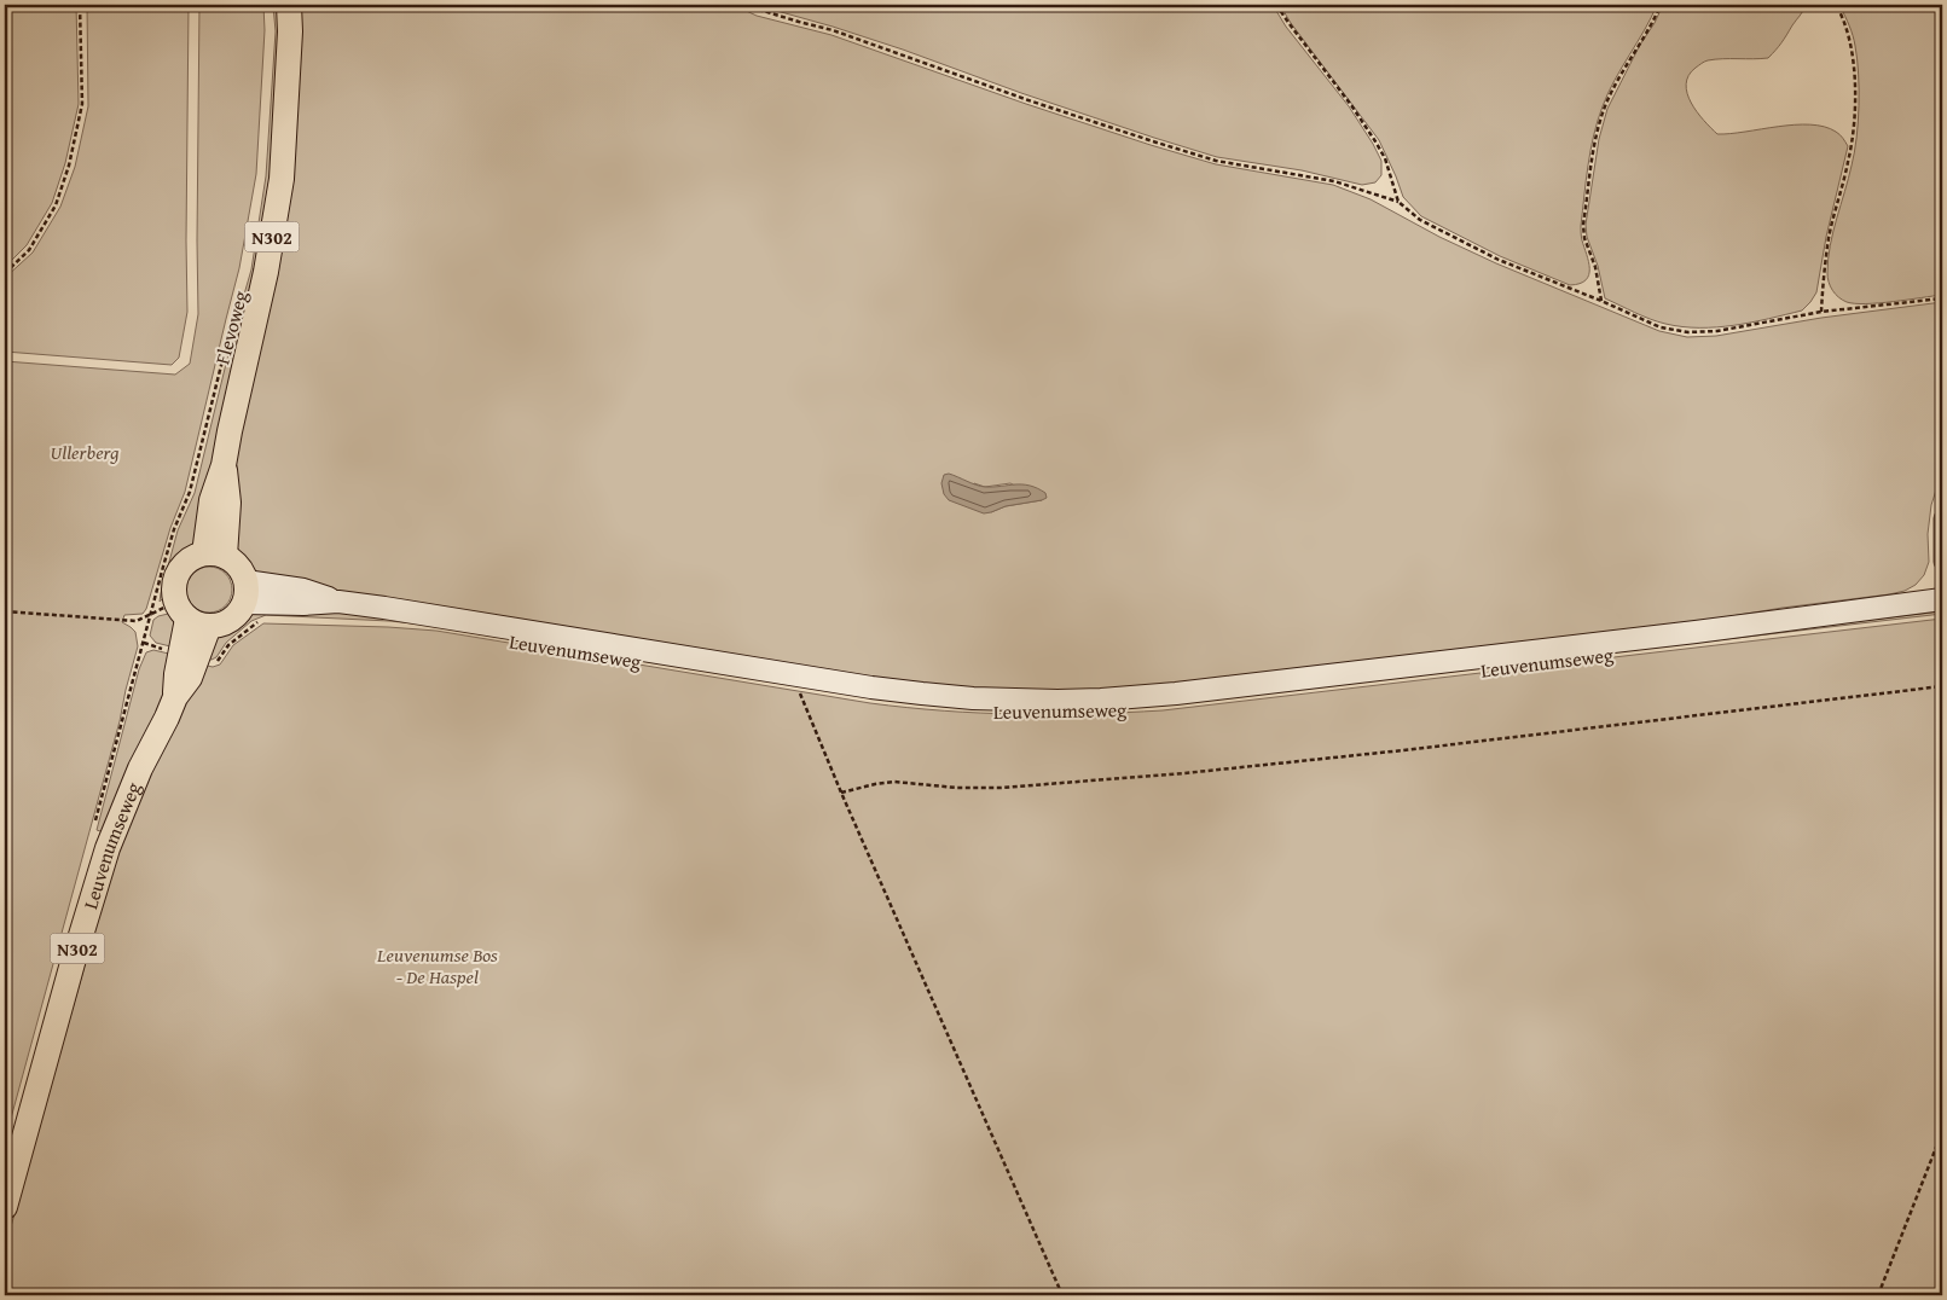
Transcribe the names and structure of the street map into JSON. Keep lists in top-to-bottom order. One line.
{"streets":{"main road":["N302","Flevoweg","Leuvenumseweg"]},"crossings":[["N302","Flevoweg"],["N302","Leuvenumseweg"],["Flevoweg","Leuvenumseweg"]],"parks":["Ullerberg","Leuvenumse Bos - De Haspel"]}
